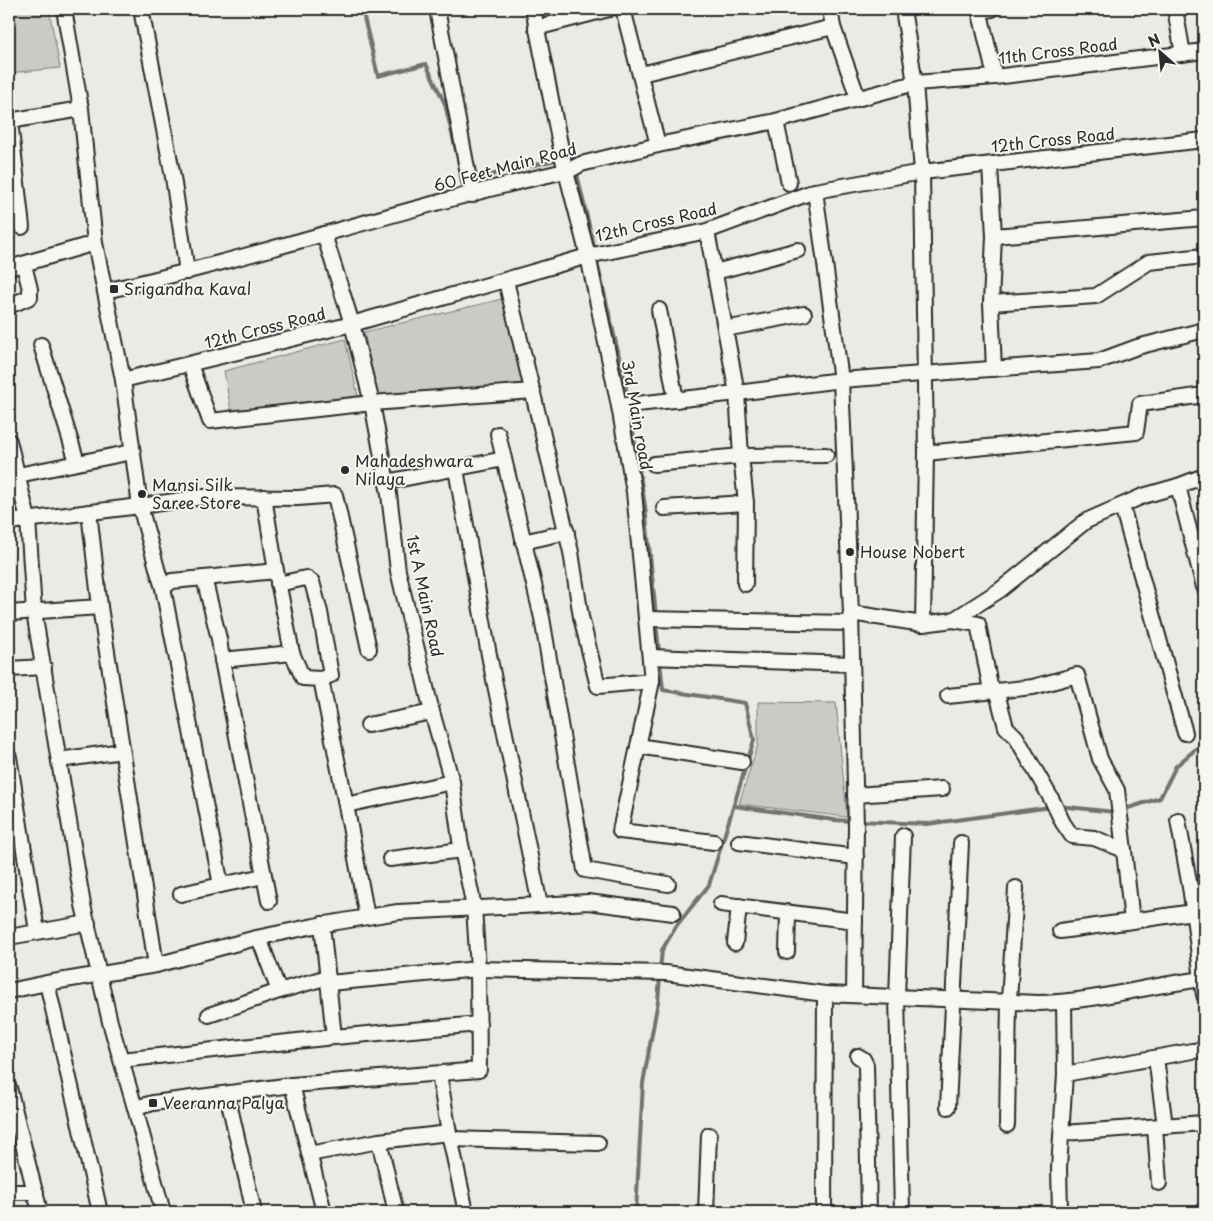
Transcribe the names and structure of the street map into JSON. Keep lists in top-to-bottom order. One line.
{"streets":{"street":["11th Cross Road","12th Cross Road","60 Feet Main Road","3rd Main road","1st A Main Road"]},"crossings":[["11th Cross Road","60 Feet Main Road"],["12th Cross Road","3rd Main road"],["12th Cross Road","1st A Main Road"],["60 Feet Main Road","3rd Main road"],["60 Feet Main Road","1st A Main Road"]],"places":{"transit":["Srigandha Kaval","Veeranna Palya"],"other":["Mahadeshwara Nilaya","Mansi Silk Saree Store","House Nobert"]},"north":"top left"}
